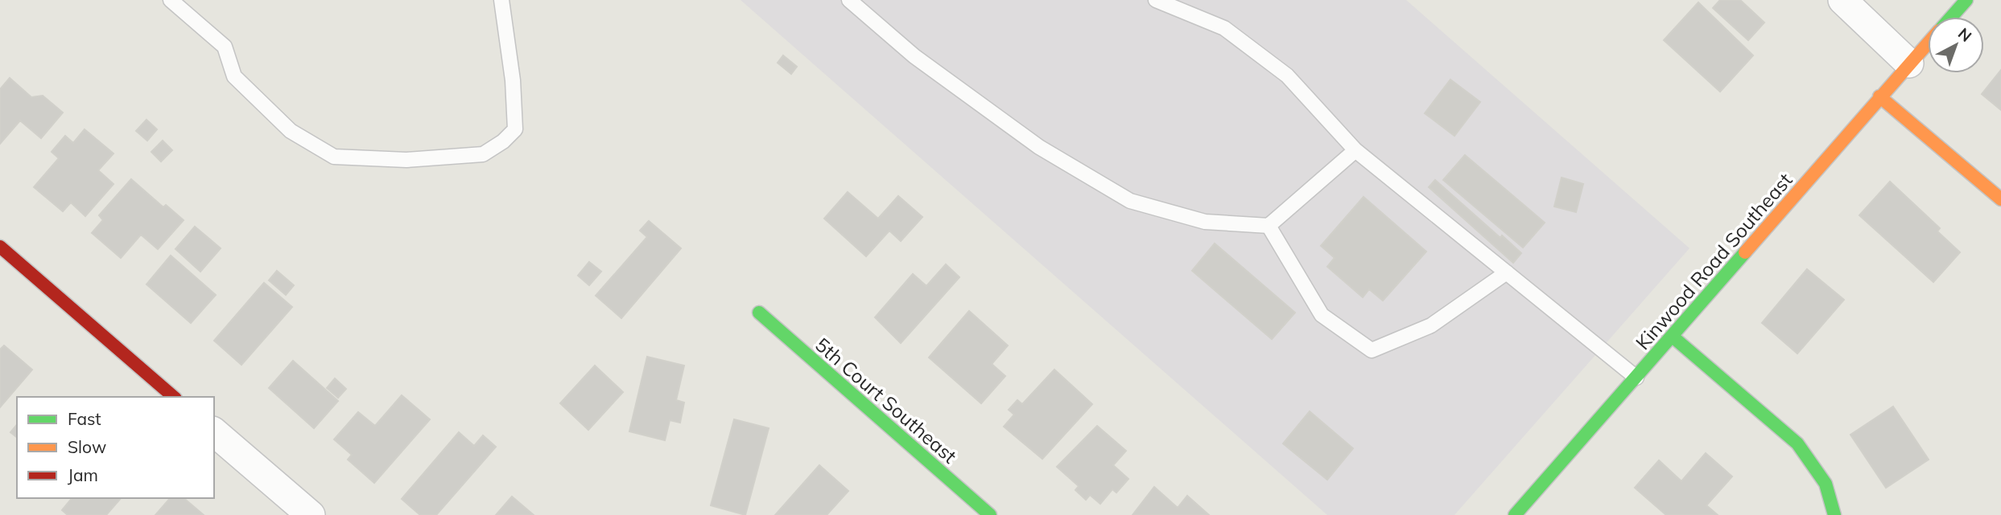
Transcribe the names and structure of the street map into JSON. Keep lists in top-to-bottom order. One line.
{"streets":{"street":["Kinwood Road Southeast","5th Court Southeast"]},"legend":["Fast","Slow","Jam"],"north":"top right"}
